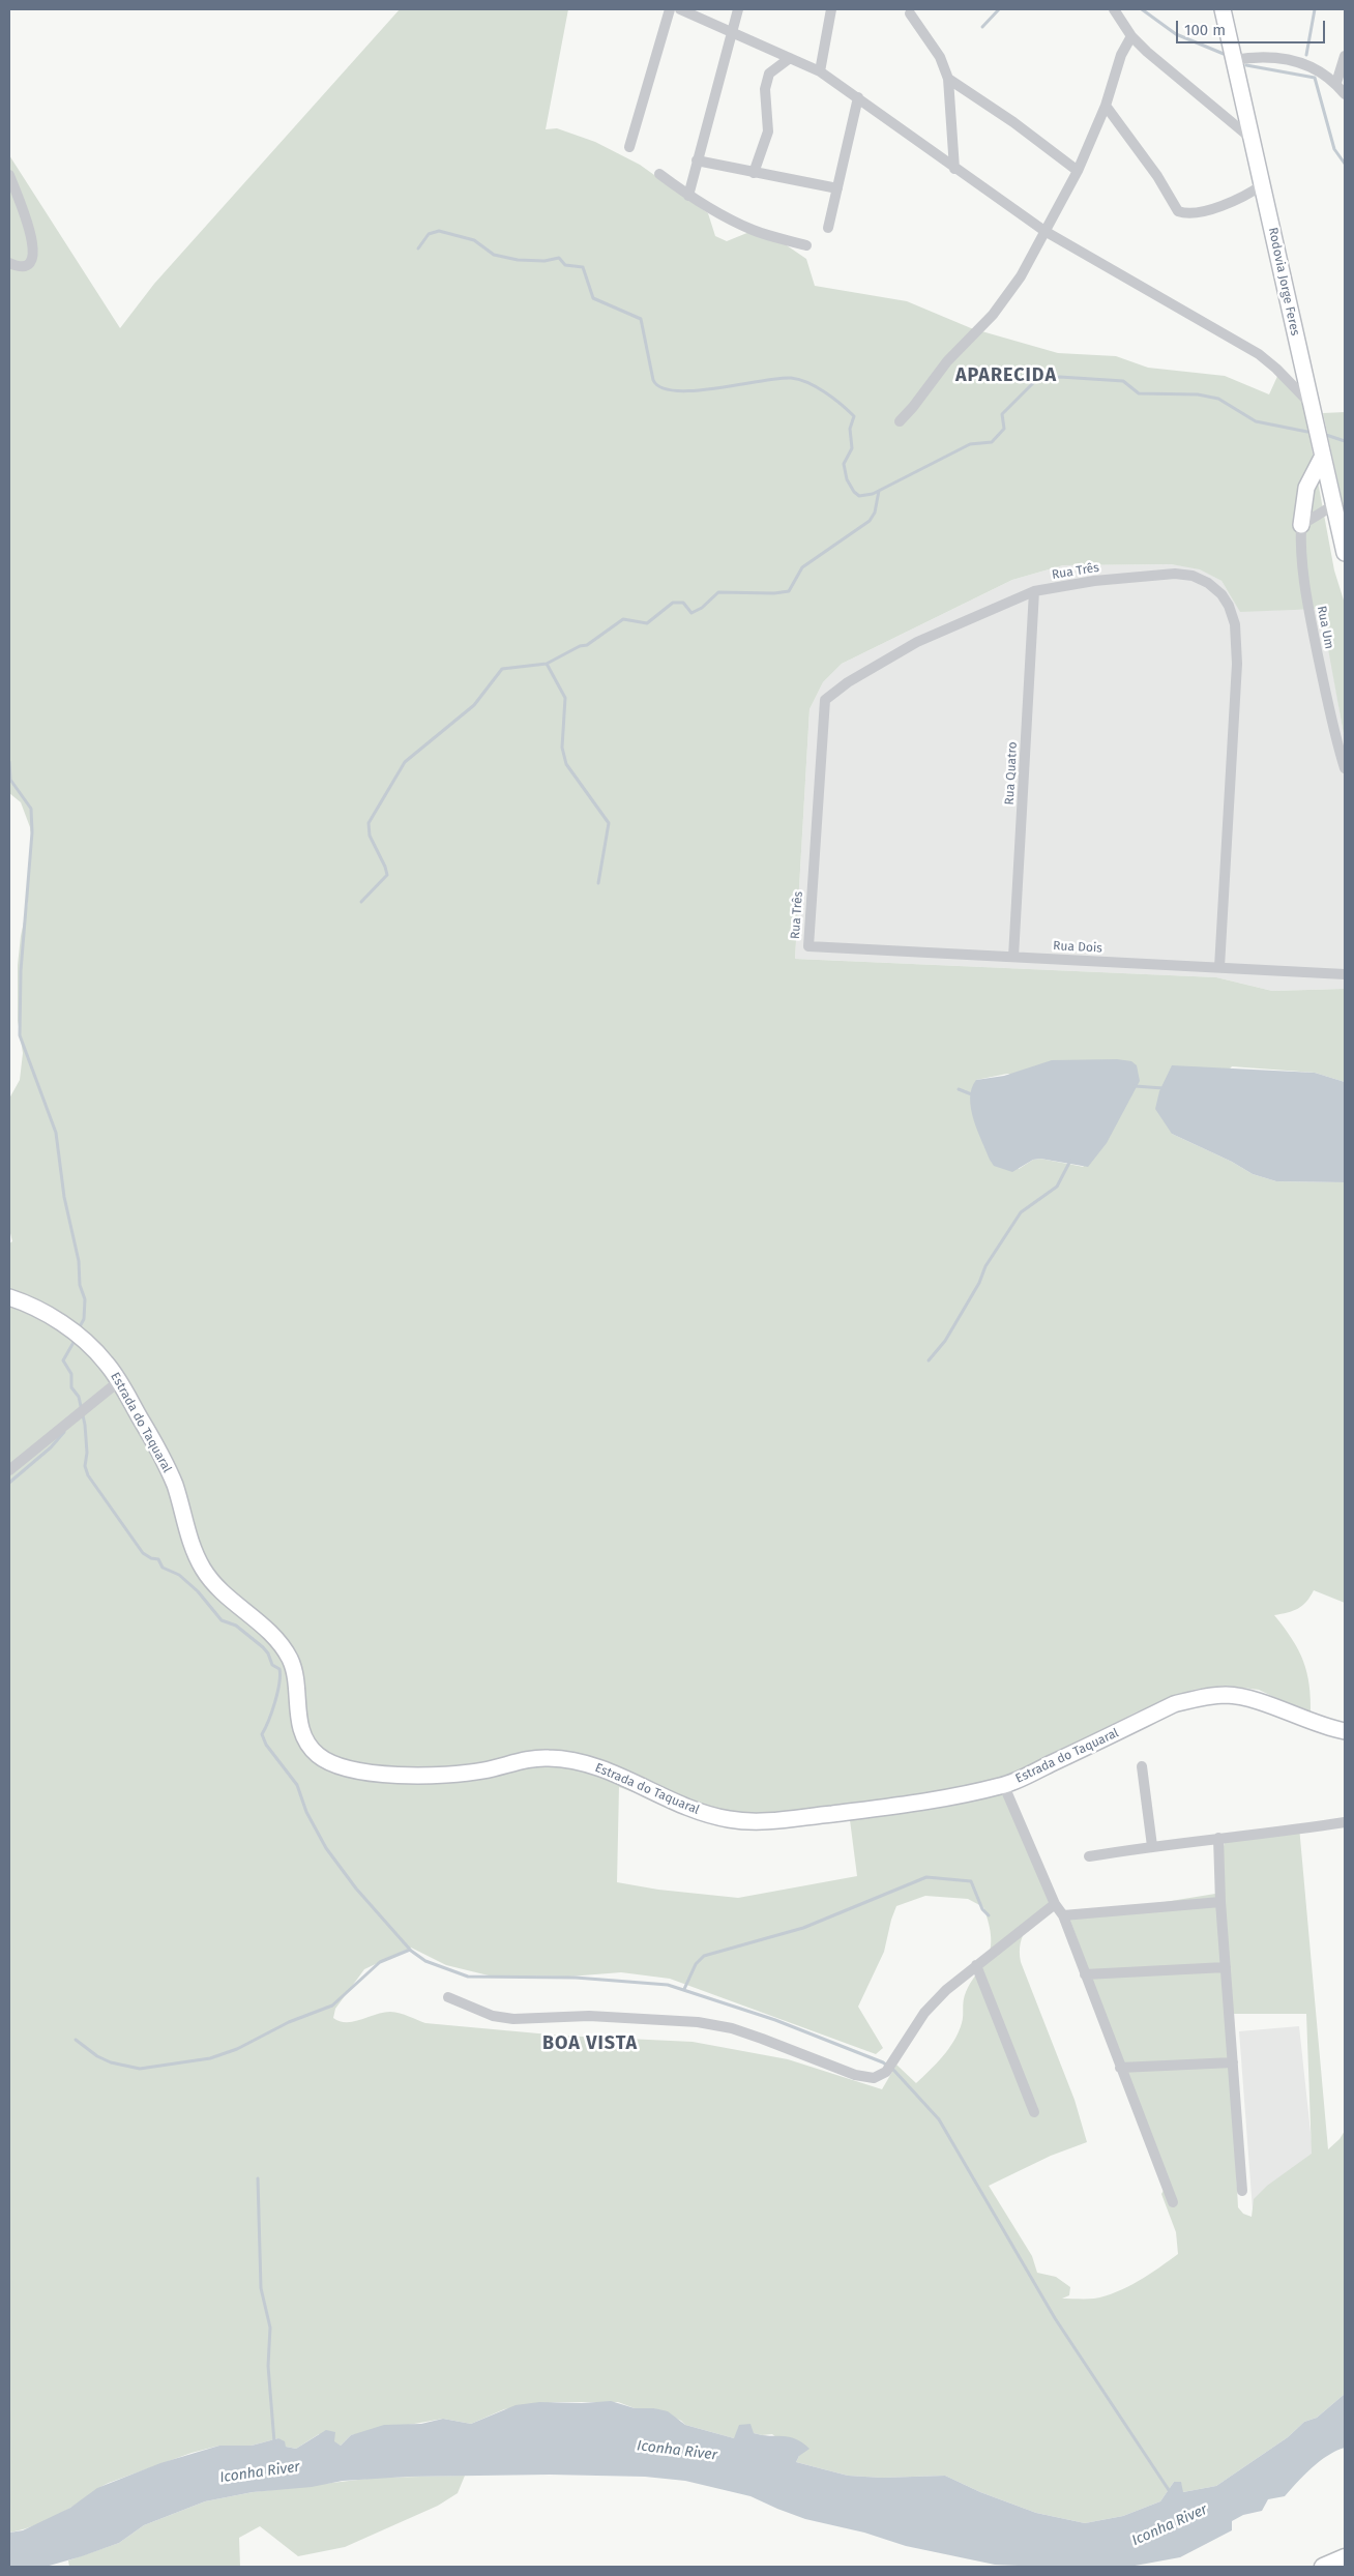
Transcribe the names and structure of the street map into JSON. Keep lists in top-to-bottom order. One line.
{"streets":{"street":["Rodovia Jorge Feres","Rua Três","Rua Um","Rua Quatro","Rua Dois","Estrada do Taquaral"]},"crossings":[["Rua Três","Rua Quatro"],["Rua Três","Rua Dois"],["Rua Quatro","Rua Dois"]],"districts":["APARECIDA","BOA VISTA"],"water":["Iconha River"],"scale_bar":"100 m"}
